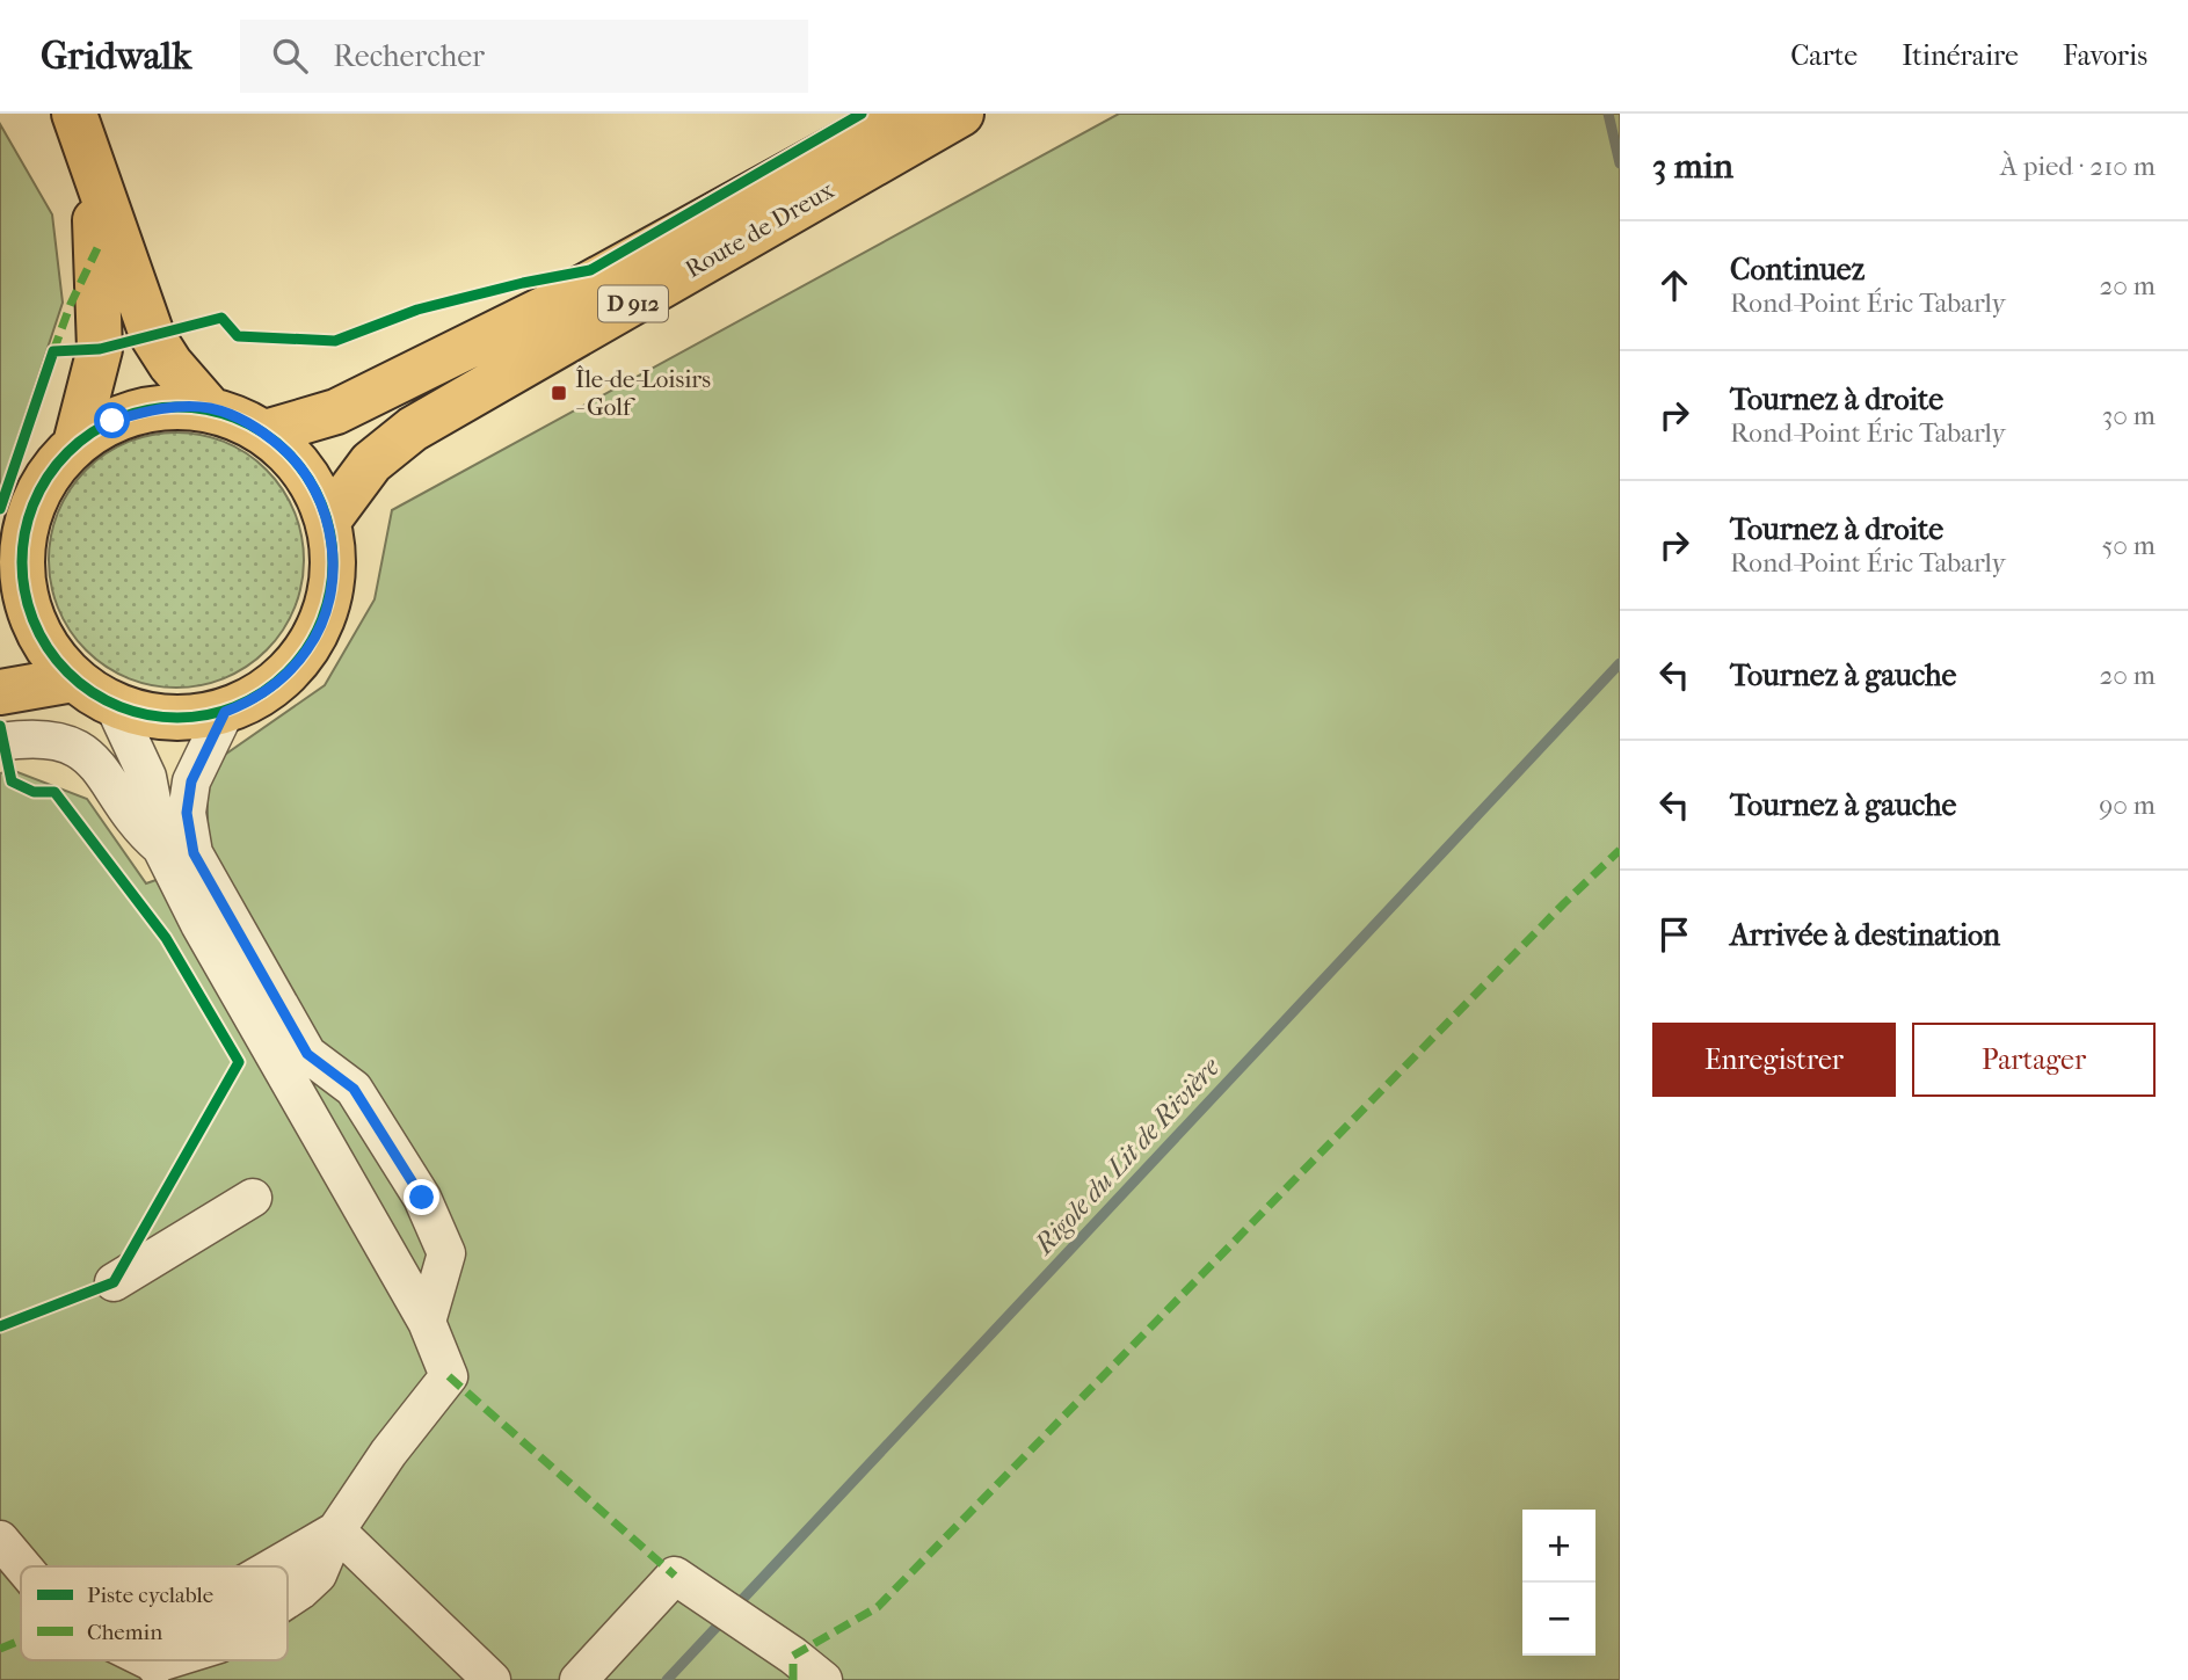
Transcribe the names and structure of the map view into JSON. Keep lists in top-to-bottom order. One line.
{"streets":{"main road":["Route de Dreux","D 912"]},"water":["Rigole du Lit de Rivière"],"places":{"transit":["Île-de-Loisirs - Golf"]},"legend":["Piste cyclable","Chemin"],"page":{"header":"Gridwalk","search":"Rechercher","nav":["Carte","Itinéraire","Favoris"],"heading":["3 min","À pied · 210 m"],"list":[["Continuez","Rond-Point Éric Tabarly","20 m"],["Tournez à droite","Rond-Point Éric Tabarly","30 m"],["Tournez à droite","Rond-Point Éric Tabarly","50 m"],["Tournez à gauche","20 m"],["Tournez à gauche","90 m"],"Arrivée à destination"],"buttons":["Enregistrer","Partager"],"map_buttons":["+","−"]}}
